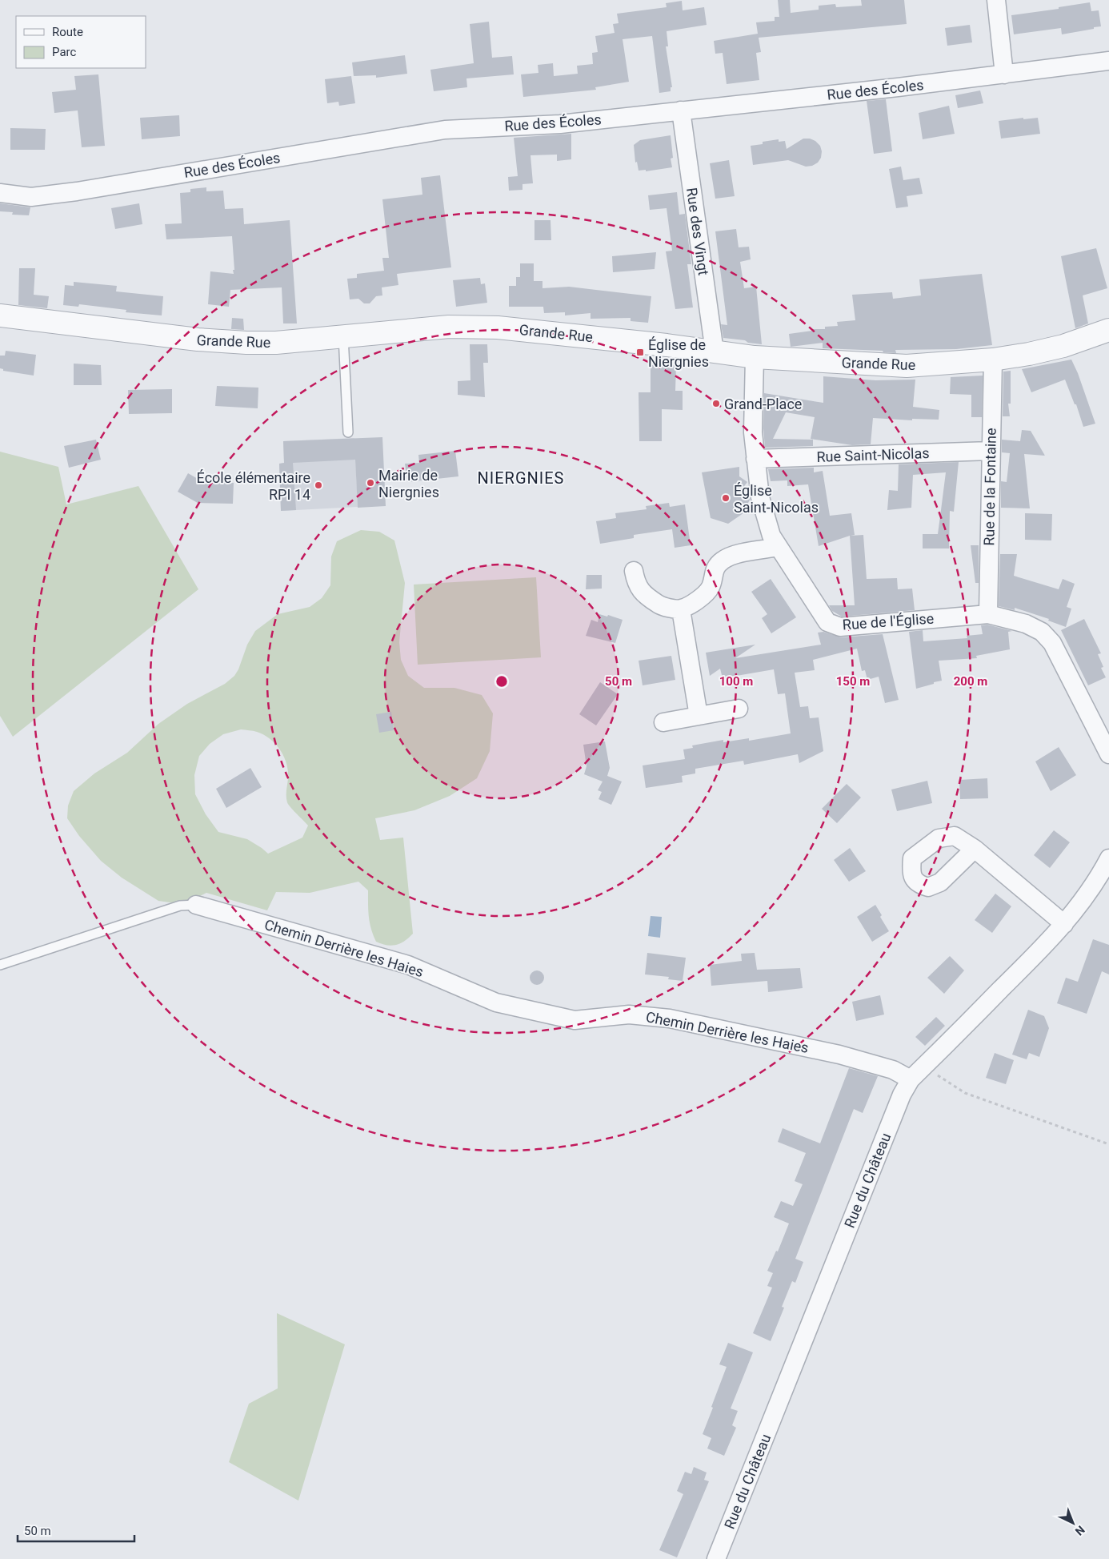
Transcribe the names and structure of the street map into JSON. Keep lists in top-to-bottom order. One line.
{"streets":{"street":["Rue des Écoles","Rue des Vingt","Grande Rue","Rue Saint-Nicolas","Rue de la Fontaine","Rue de l'Église","Chemin Derrière les Haies","Rue du Château"]},"crossings":[["Rue des Écoles","Rue des Vingt"],["Rue des Vingt","Grande Rue"],["Grande Rue","Rue de la Fontaine"],["Grande Rue","Rue de l'Église"],["Rue Saint-Nicolas","Rue de la Fontaine"],["Rue Saint-Nicolas","Rue de l'Église"],["Rue de la Fontaine","Rue de l'Église"],["Chemin Derrière les Haies","Rue du Château"]],"districts":["NIERGNIES"],"places":{"transit":["Église de Niergnies"],"other":["Grand-Place","Mairie de Niergnies","École élémentaire RPI 14","Église Saint-Nicolas"]},"legend":["Route","Parc"],"scale_bar":"50 m","north":"bottom right","rings":["50 m","100 m","150 m","200 m"]}
